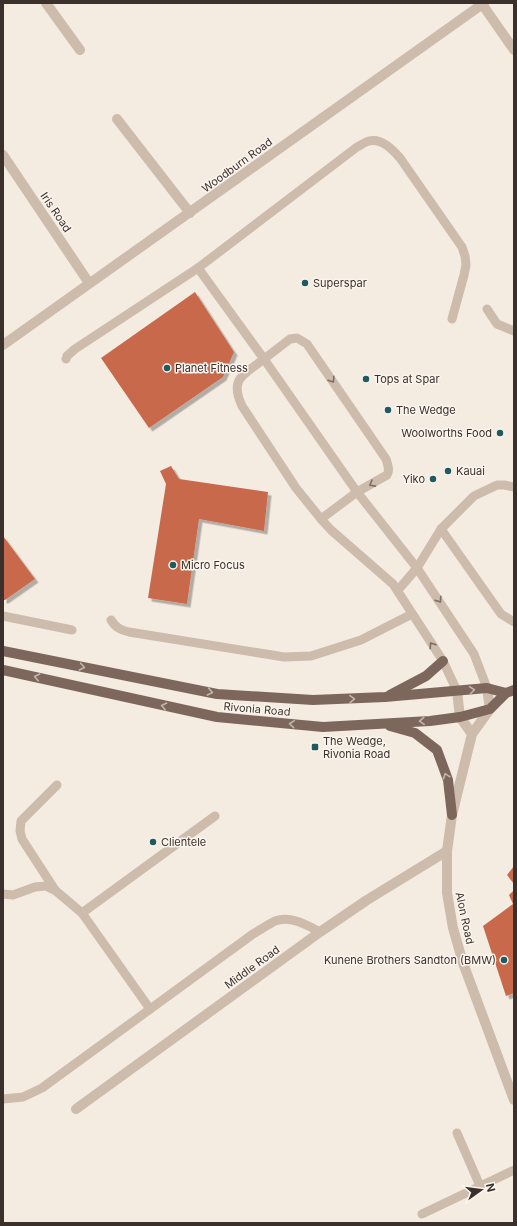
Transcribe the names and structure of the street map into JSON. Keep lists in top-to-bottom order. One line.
{"streets":{"main road":["Rivonia Road"],"street":["Woodburn Road","Iris Road","Alon Road","Middle Road"]},"crossings":[["Woodburn Road","Iris Road"],["Rivonia Road","Alon Road"],["Alon Road","Middle Road"]],"places":{"other":["Superspar","Planet Fitness","Tops at Spar","The Wedge","Woolworths Food","Kauai","Yiko","Micro Focus","Clientele","Kunene Brothers Sandton (BMW)"],"transit":["The Wedge, Rivonia Road"]},"north":"right"}
